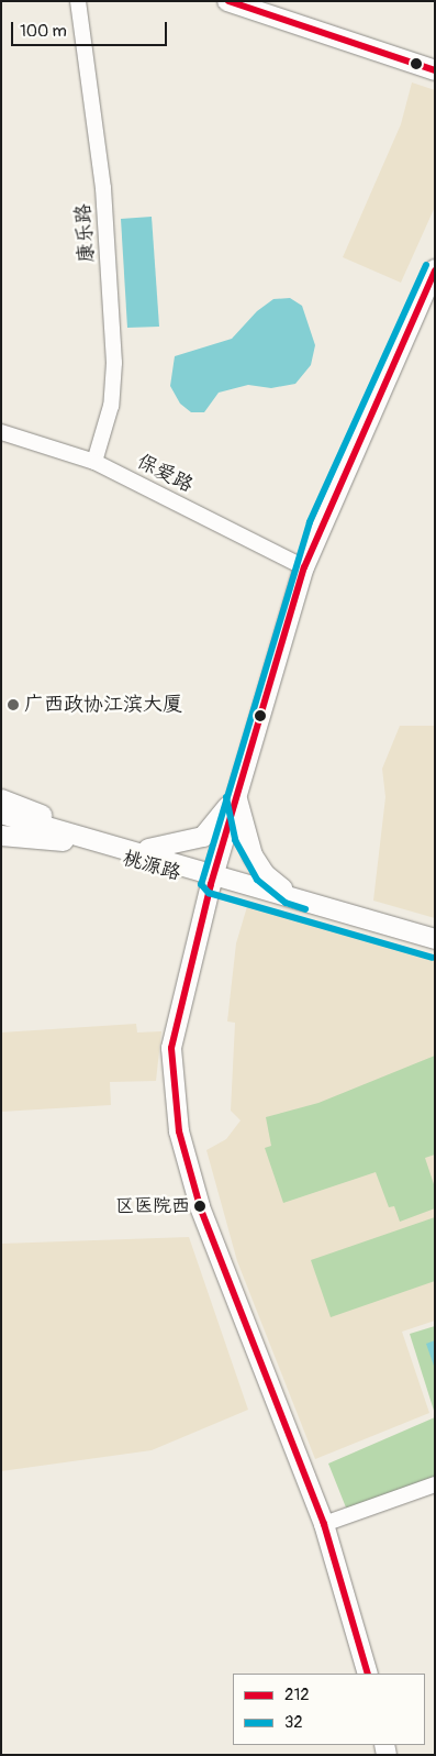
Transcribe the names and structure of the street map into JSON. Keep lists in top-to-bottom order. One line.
{"streets":{"main road":["桃源路"],"street":["康乐路","保爱路"]},"crossings":[["康乐路","保爱路"]],"places":["广西政协江滨大厦","区医院西"],"lines":["transit line 212","transit line 32"],"legend":["212","32"],"scale_bar":"100 m"}
